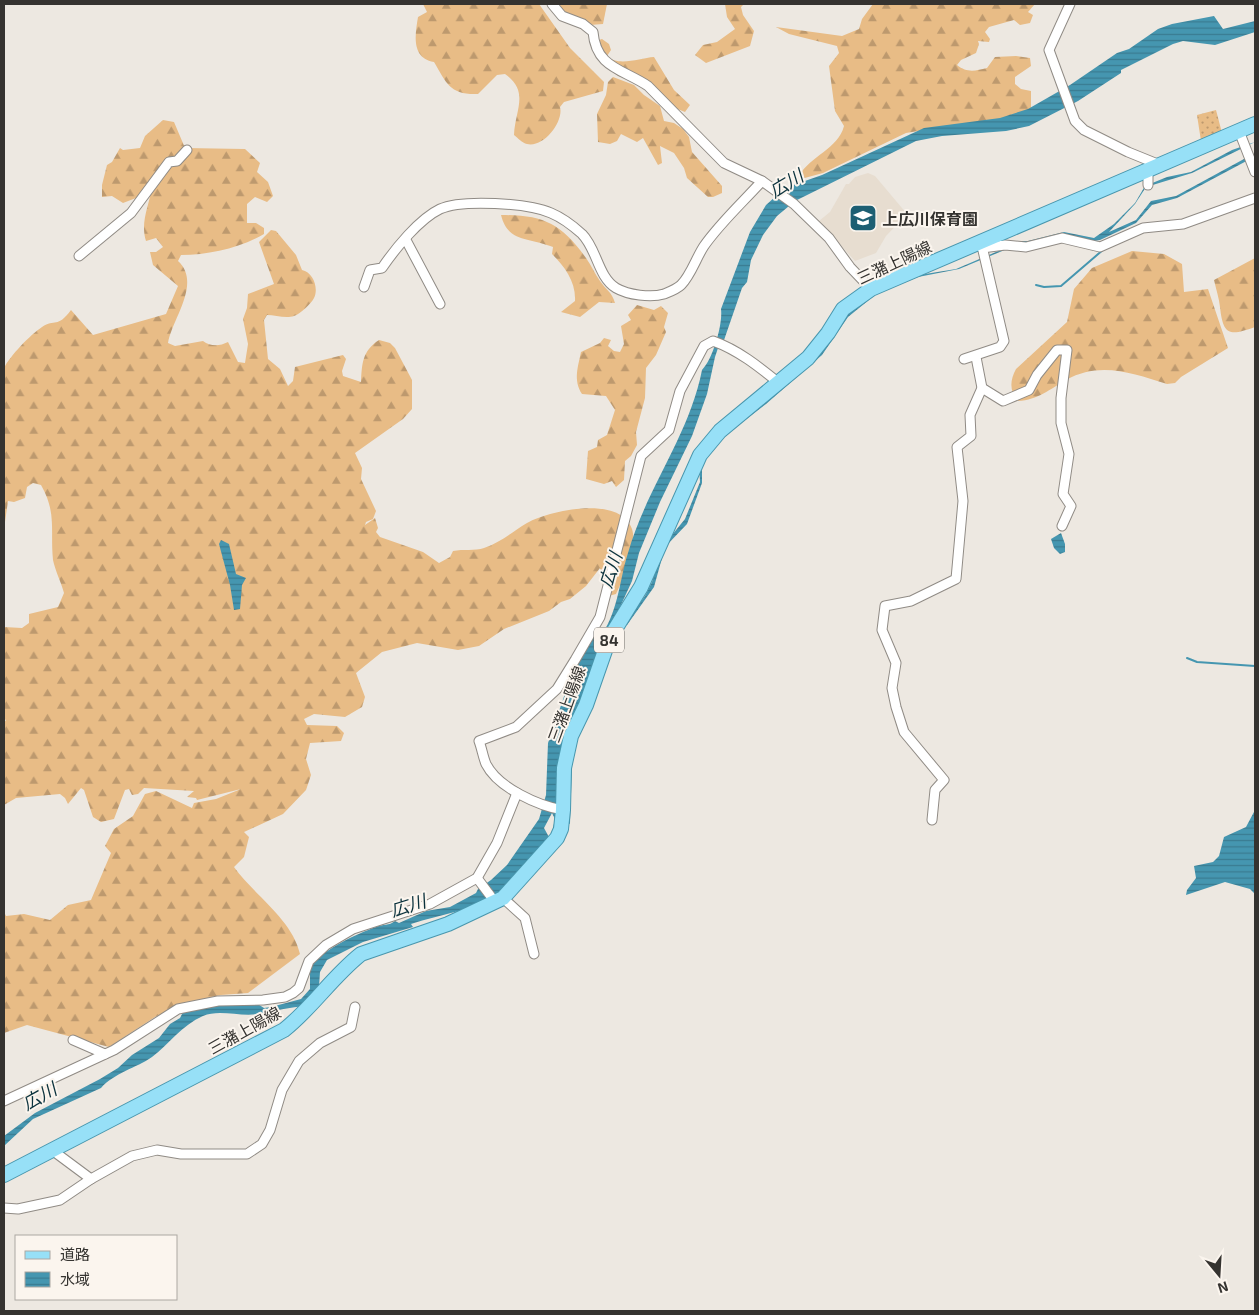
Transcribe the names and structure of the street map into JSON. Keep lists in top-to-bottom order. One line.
{"streets":{"main road":["三潴上陽線","84"]},"water":["広川"],"places":{"school or university":["上広川保育園"]},"legend":["道路","水域"],"north":"bottom"}
